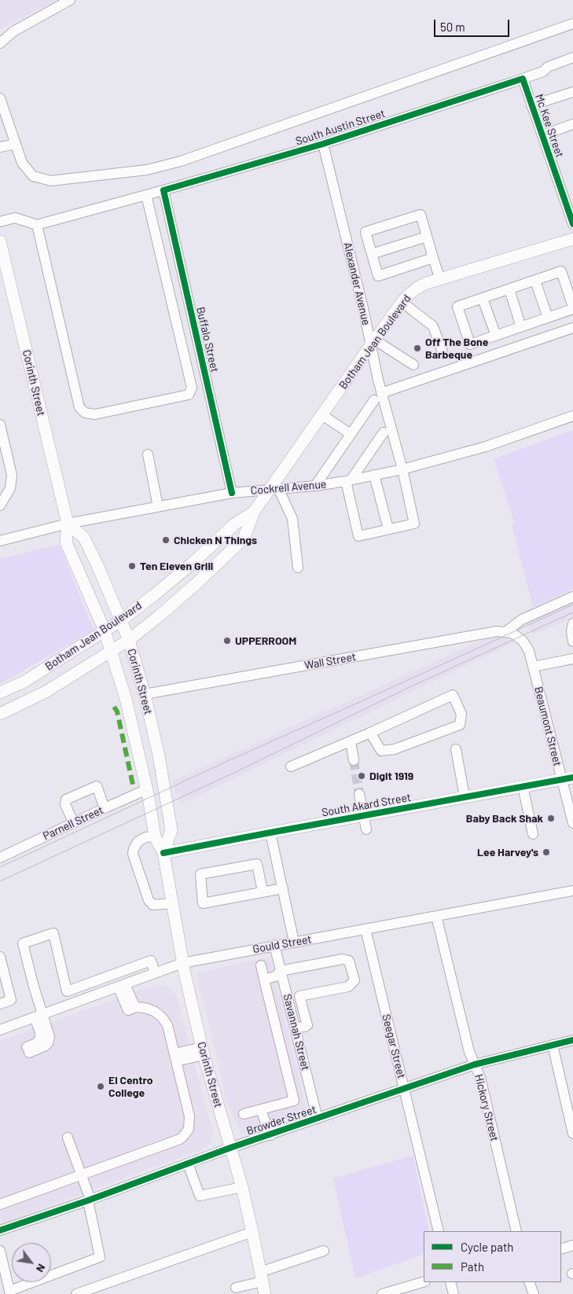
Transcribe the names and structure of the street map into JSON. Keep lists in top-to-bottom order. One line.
{"streets":{"main road":["Botham Jean Boulevard","Corinth Street","South Akard Street"],"street":["Mc Kee Street","South Austin Street","Alexander Avenue","Buffalo Street","Cockrell Avenue","Wall Street","Beaumont Street","Parnell Street","Gould Street","Savannah Street","Seegar Street","Hickory Street","Browder Street"]},"crossings":[["Mc Kee Street","South Austin Street"],["South Austin Street","Alexander Avenue"],["South Austin Street","Buffalo Street"],["Alexander Avenue","Botham Jean Boulevard"],["Alexander Avenue","Cockrell Avenue"],["Buffalo Street","Cockrell Avenue"],["Botham Jean Boulevard","Corinth Street"],["Botham Jean Boulevard","Cockrell Avenue"],["Corinth Street","Cockrell Avenue"],["Corinth Street","Wall Street"],["Corinth Street","South Akard Street"],["Corinth Street","Parnell Street"],["Corinth Street","Gould Street"],["Corinth Street","Browder Street"],["Wall Street","Beaumont Street"],["Beaumont Street","South Akard Street"],["Gould Street","Savannah Street"],["Gould Street","Seegar Street"],["Gould Street","Hickory Street"],["Savannah Street","Browder Street"],["Seegar Street","Browder Street"],["Hickory Street","Browder Street"]],"places":["Off The Bone Barbeque","Chicken N Things","Ten Eleven Grill","UPPERROOM","Digit 1919","Baby Back Shak","Lee Harvey's","El Centro College"],"legend":["Cycle path","Path"],"scale_bar":"50 m","north":"bottom right"}
